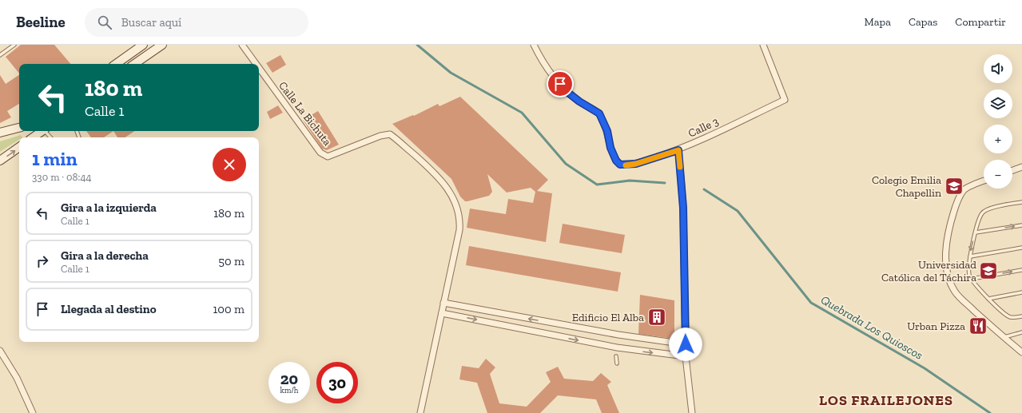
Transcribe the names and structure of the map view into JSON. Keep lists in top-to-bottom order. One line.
{"streets":{"street":["Calle La Bichuta","Calle 3"]},"districts":["LOS FRAILEJONES"],"water":["Quebrada Los Quioscos"],"places":{"school or university":["Colegio Emilia Chapellin","Universidad Católica del Táchira"],"building":["Edificio El Alba"],"restaurant":["Urban Pizza"]},"page":{"header":"Beeline","search":"Buscar aquí","nav":["Mapa","Capas","Compartir"],"map_buttons":["+","−"],"turn":["180 m","Calle 1"],"heading":["1 min","330 m · 08:44"],"list":[{"name":"Gira a la izquierda","note":"Calle 1","value":"180 m"},{"name":"Gira a la derecha","note":"Calle 1","value":"50 m"},{"name":"Llegada al destino","value":"100 m"}],"speed":"20 km/h","limit":"30"}}
